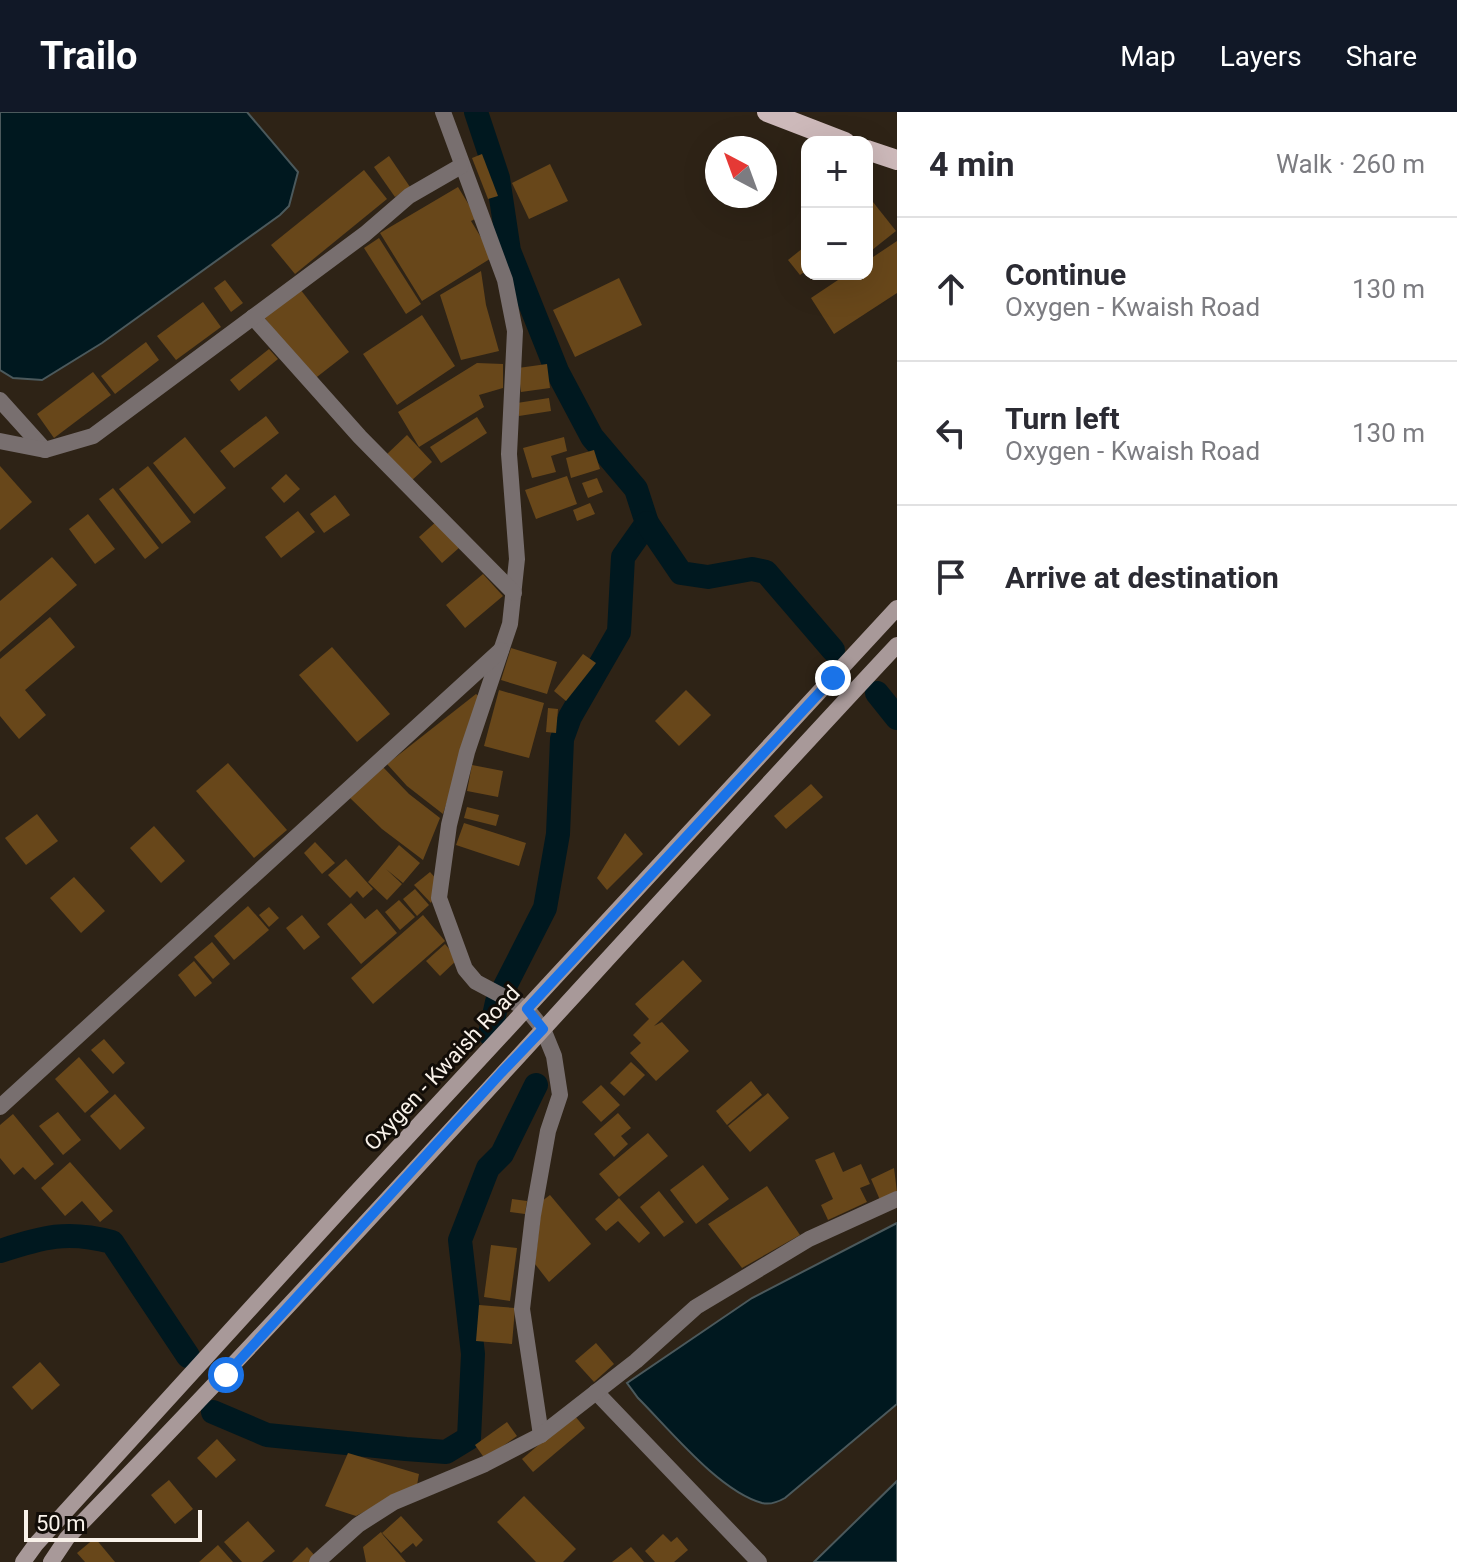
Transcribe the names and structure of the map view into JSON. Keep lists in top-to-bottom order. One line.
{"streets":{"main road":["Oxygen - Kwaish Road"]},"scale_bar":"50 m","north":"top left","page":{"header":"Trailo","nav":["Map","Layers","Share"],"heading":["4 min","Walk · 260 m"],"map_buttons":["+","−"],"list":[["Continue","Oxygen - Kwaish Road","130 m"],["Turn left","Oxygen - Kwaish Road","130 m"],"Arrive at destination"],"scale":"50 m"}}
